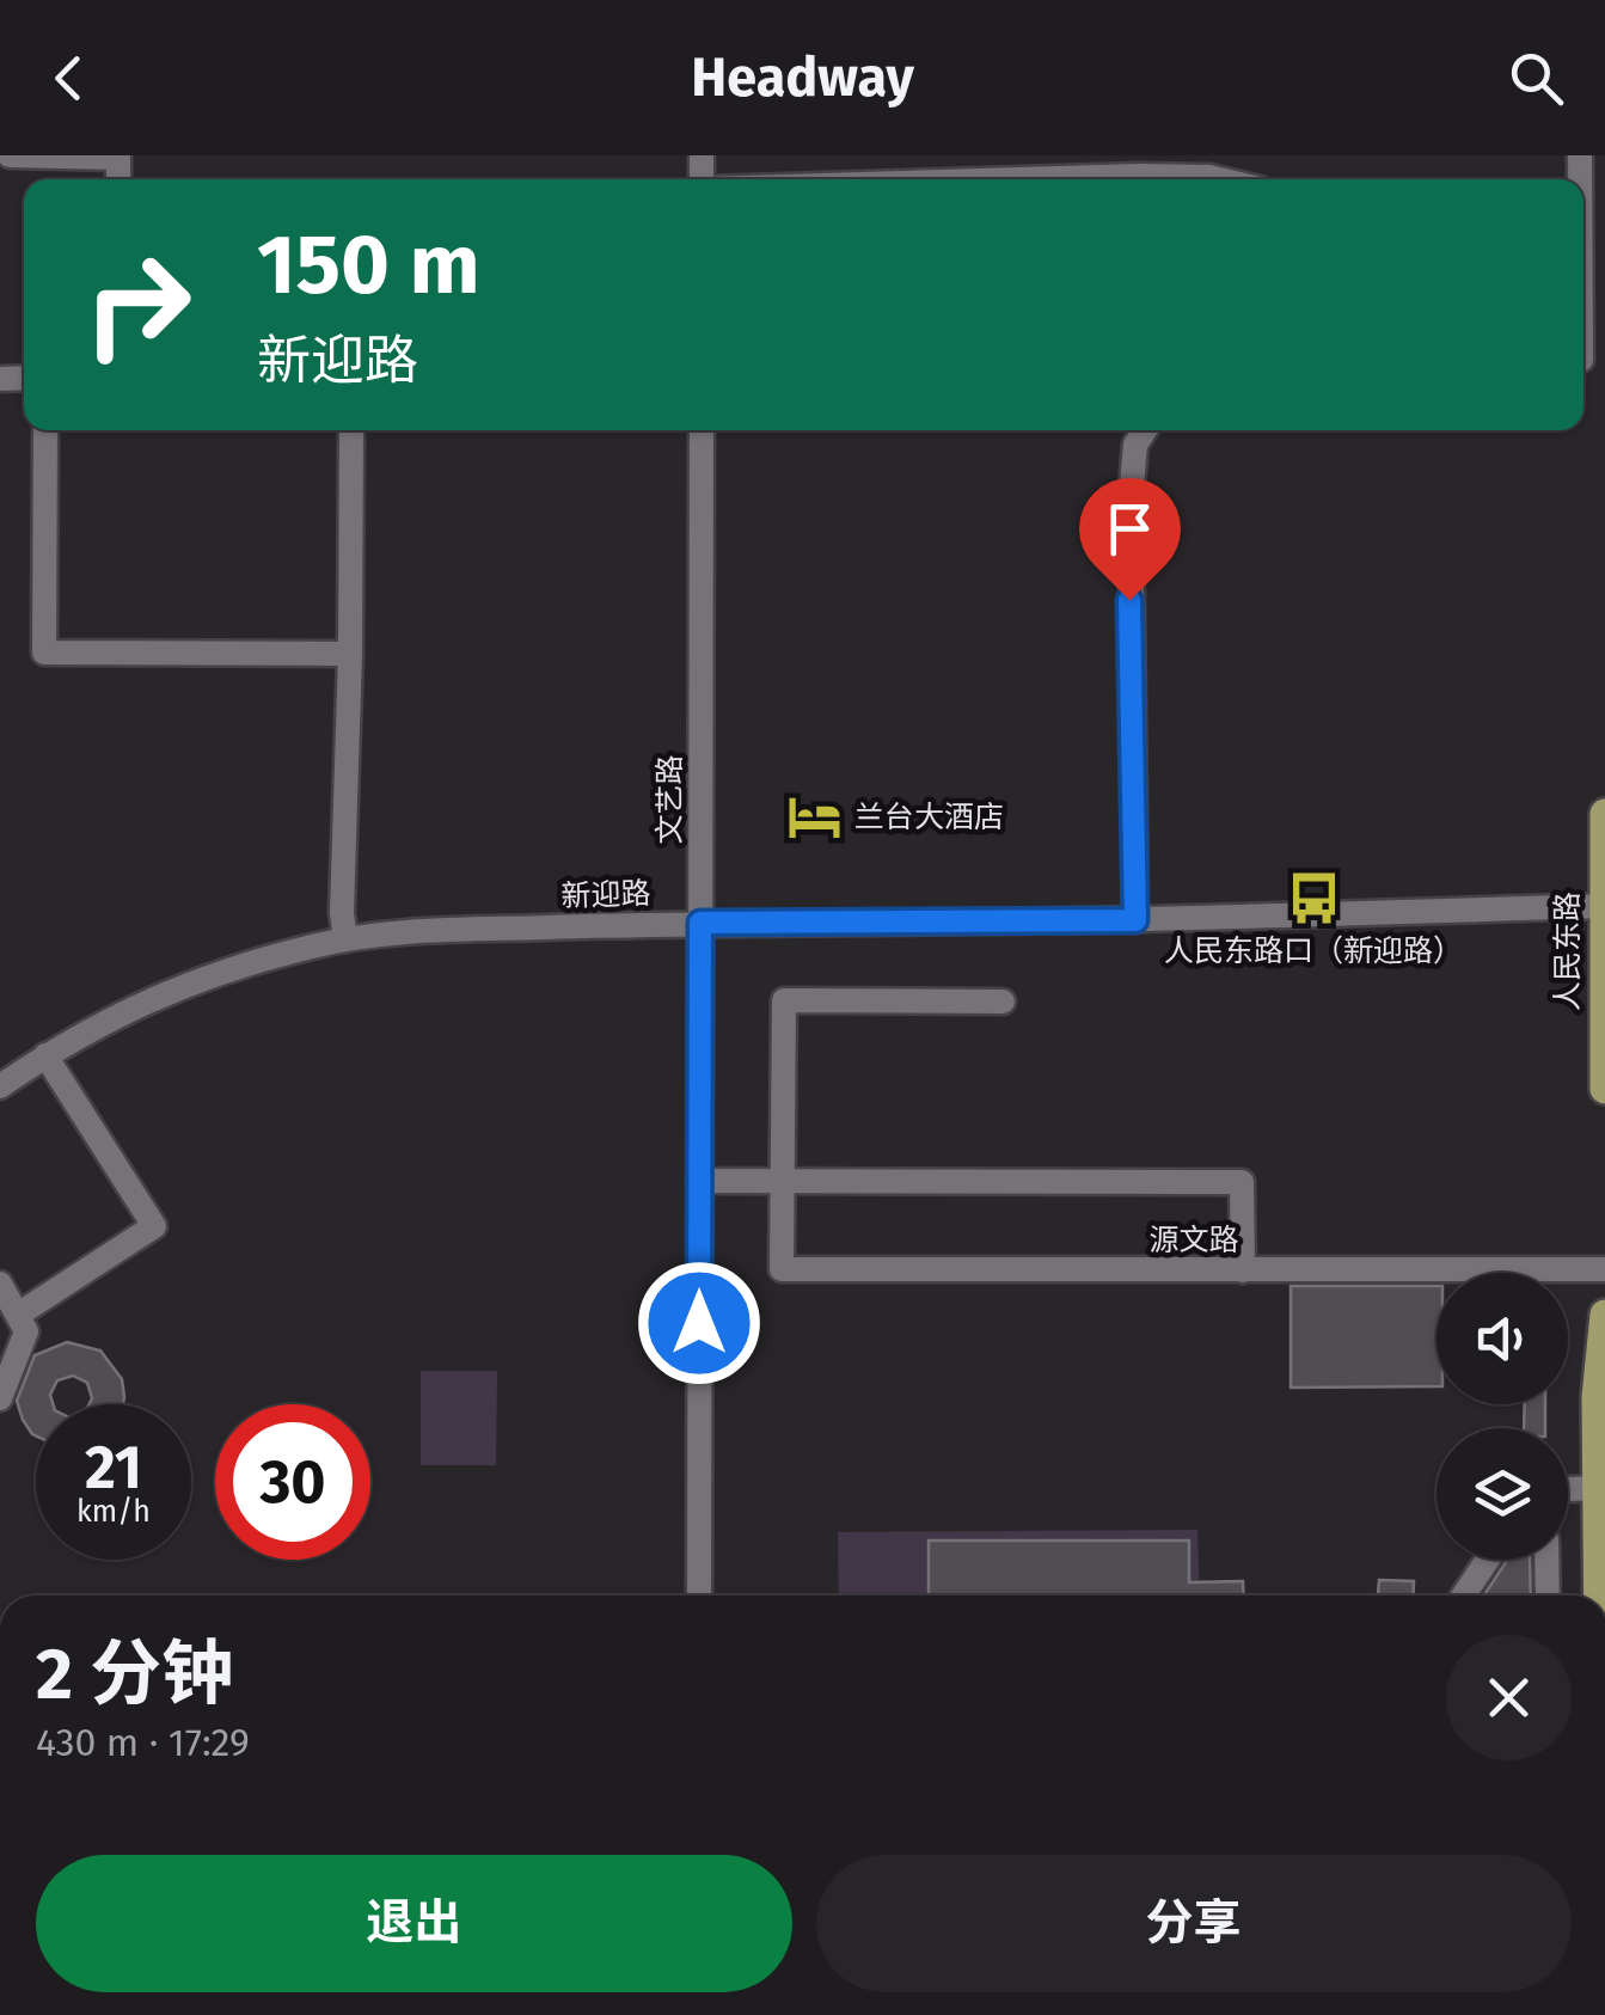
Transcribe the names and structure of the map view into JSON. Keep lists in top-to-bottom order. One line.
{"streets":{"main road":["人民东路"],"street":["文艺路","新迎路","源文路"]},"crossings":[["文艺路","新迎路"],["新迎路","人民东路"]],"places":{"hotel":["兰台大酒店"],"bus stop":["人民东路口（新迎路）"]},"page":{"header":"Headway","turn":["150 m","新迎路"],"speed":"21 km/h","limit":"30","heading":["2 分钟","430 m · 17:29"],"buttons":["退出","分享"]}}
